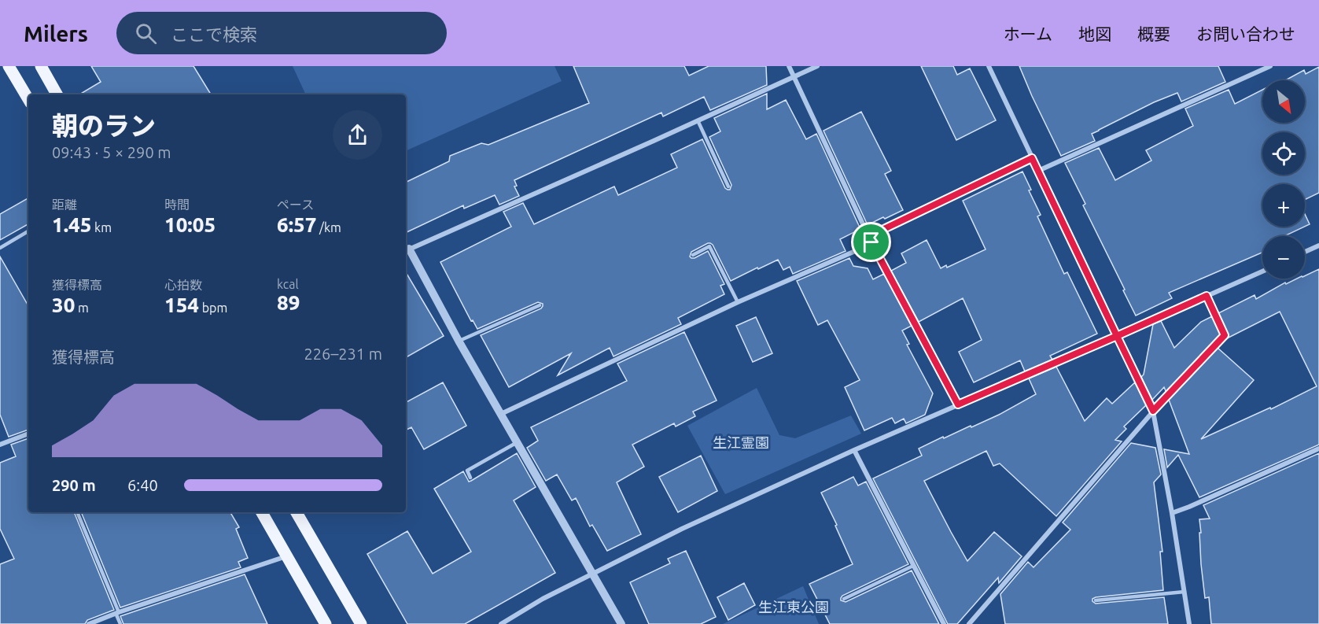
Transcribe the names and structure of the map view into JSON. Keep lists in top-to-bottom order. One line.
{"parks":["生江霊園","生江東公園"],"north":"bottom right","page":{"header":"Milers","search":"ここで検索","nav":["ホーム","地図","概要","お問い合わせ"],"map_buttons":["+","−"],"heading":["朝のラン","09:43 · 5 × 290 m"],"stats":[["距離","1.45 km"],["時間","10:05"],["ペース","6:57 /km"],["獲得標高","30 m"],["心拍数","154 bpm"],["kcal","89"]],"chart":["獲得標高","226–231 m"],"list":[{"name":"290 m","note":"6:40"}]}}
